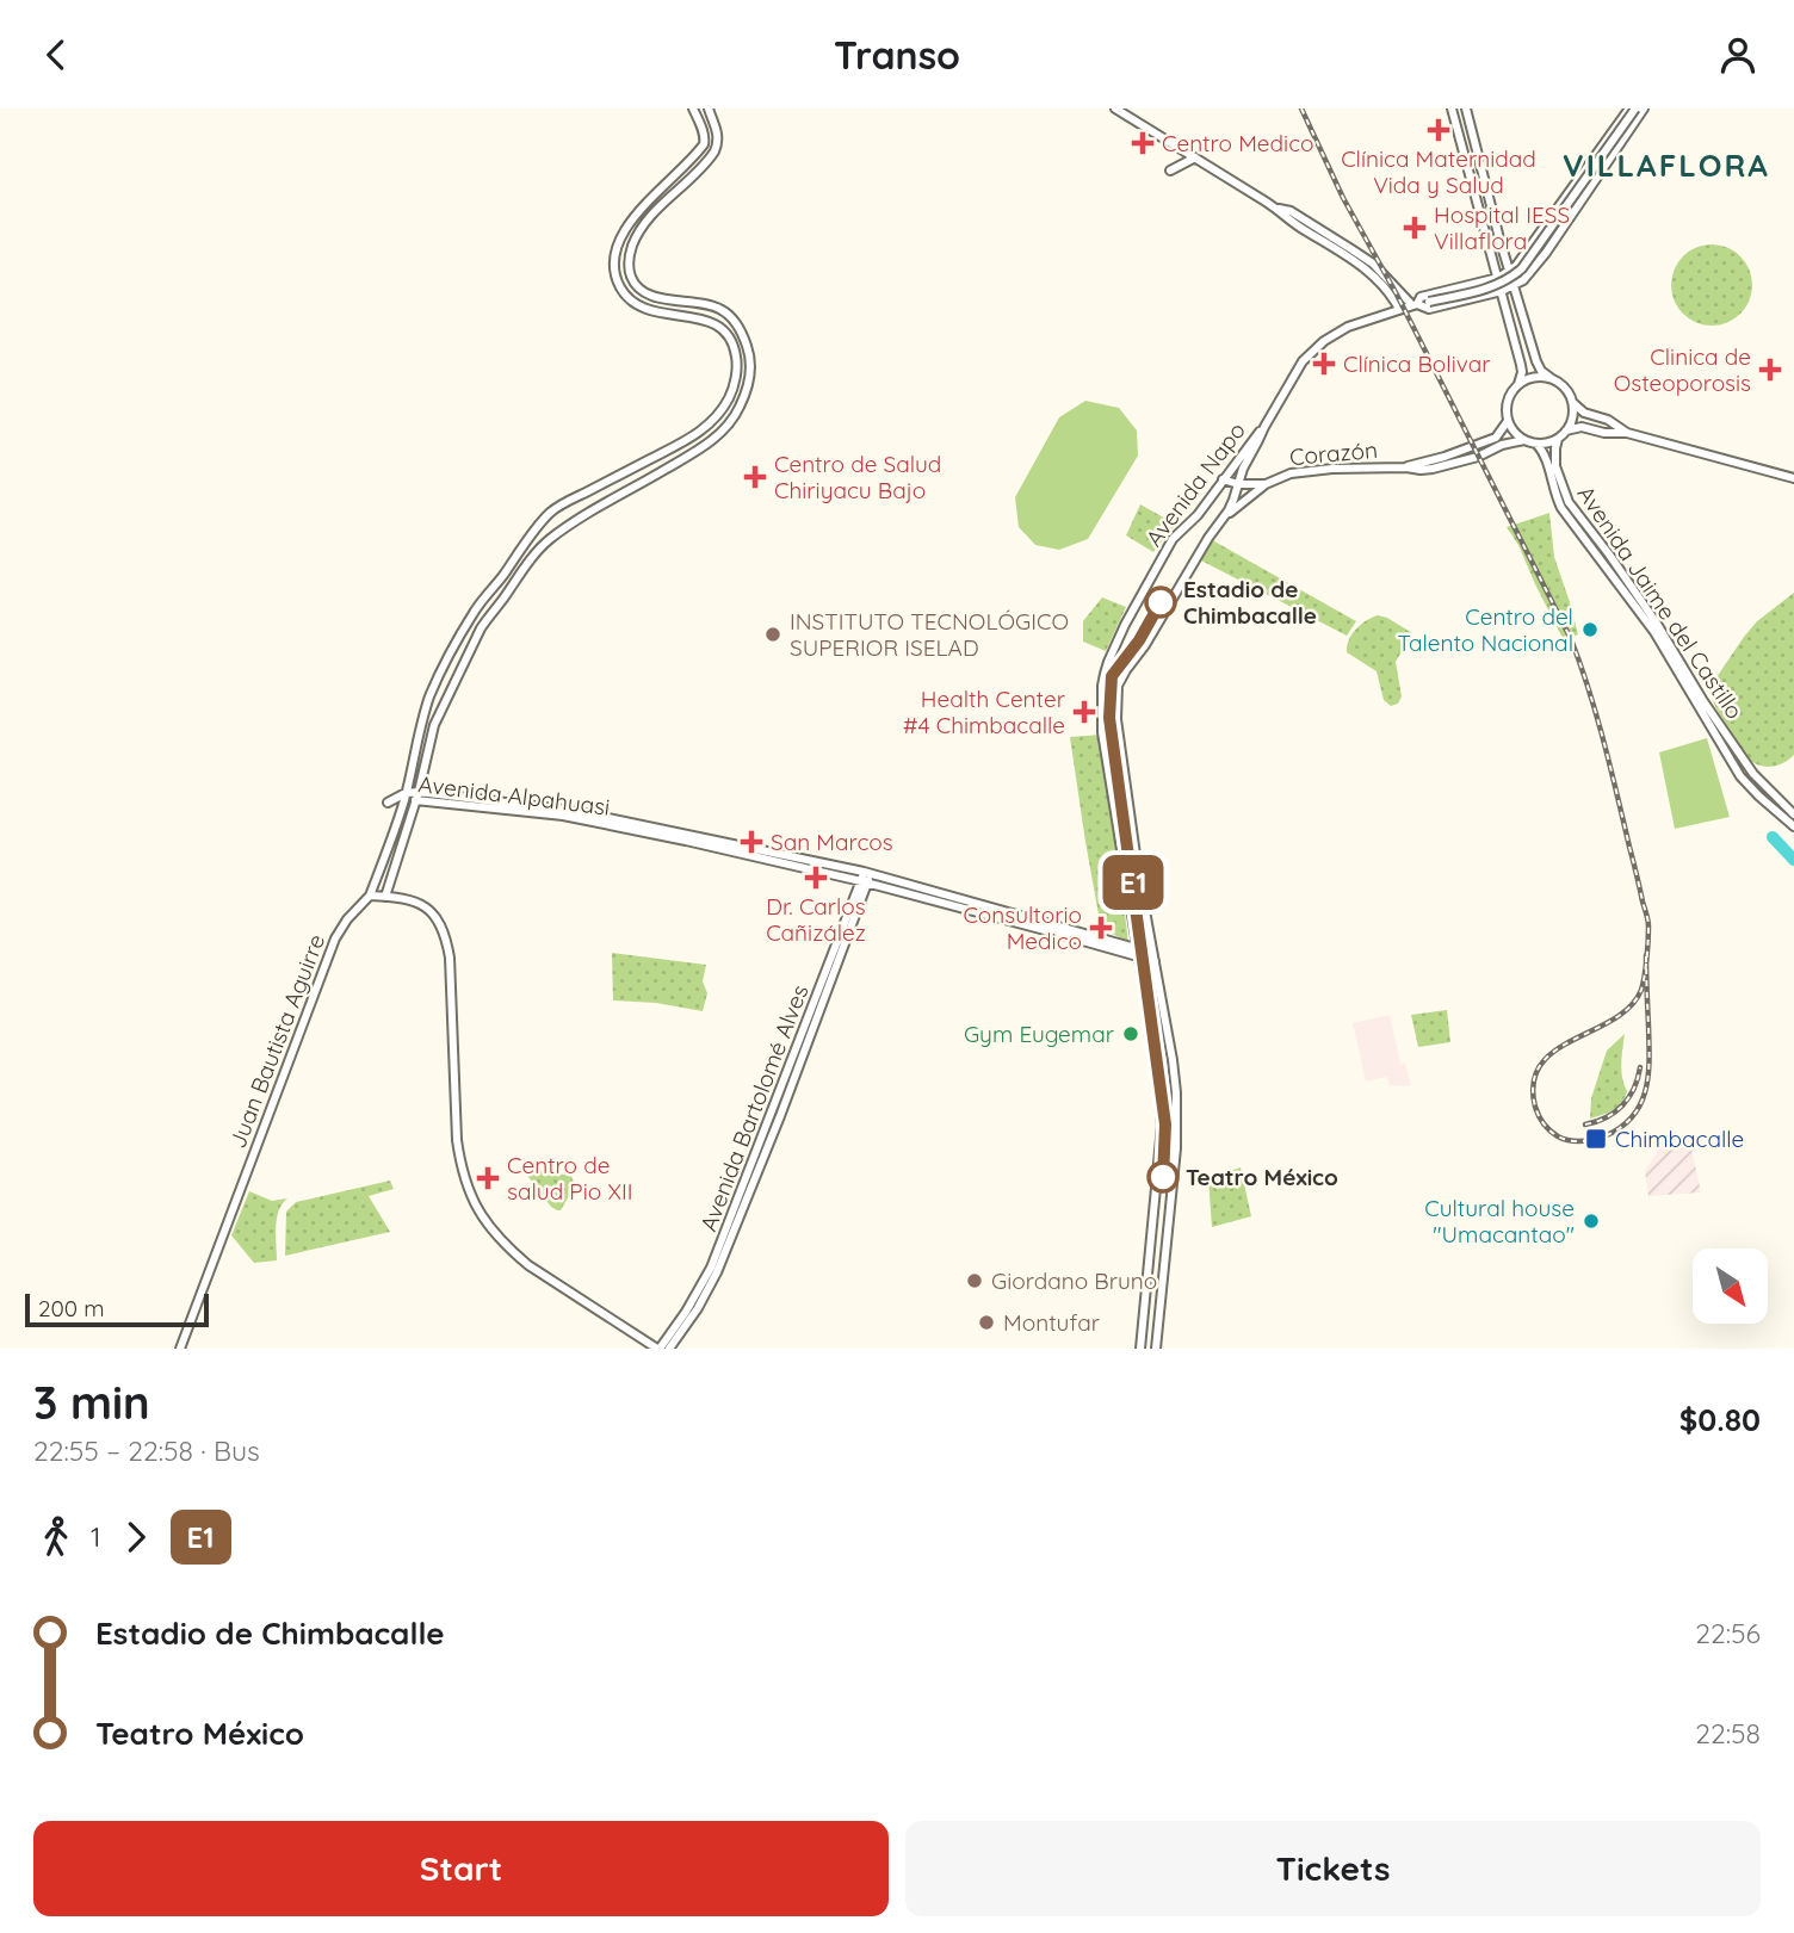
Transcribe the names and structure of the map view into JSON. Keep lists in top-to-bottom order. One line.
{"streets":{"main road":["Corazón","Avenida Napo","Avenida Jaime del Castillo","Avenida Alpahuasi","Juan Bautista Aguirre","Avenida Bartolomé Alves"]},"crossings":[["Corazón","Avenida Napo"],["Corazón","Avenida Jaime del Castillo"],["Avenida Napo","Avenida Alpahuasi"],["Avenida Alpahuasi","Avenida Bartolomé Alves"]],"districts":["VILLAFLORA"],"places":{"health":["Clínica Maternidad Vida y Salud","Centro Medico","Hospital IESS Villaflora","Clínica Bolivar","Clinica de Osteoporosis","Centro de Salud Chiriyacu Bajo","Health Center #4 Chimbacalle","San Marcos","Dr. Carlos Cañizález","Consultorio Medico","Centro de salud Pio XII"],"other":["Estadio de Chimbacalle","Centro del Talento Nacional","INSTITUTO TECNOLÓGICO SUPERIOR ISELAD","Gym Eugemar","Teatro México","Cultural house \"Umacantao\"","Giordano Bruno","Montufar"],"transit":["Chimbacalle"]},"lines":["bus line E1"],"scale_bar":"200 m","north":"bottom right","page":{"header":"Transo","on_map":"E1","scale":"200 m","heading":["3 min","22:55 – 22:58 · Bus","$0.80"],"legs":["1","E1"],"list":[{"name":"Estadio de Chimbacalle","value":"22:56"},{"name":"Teatro México","value":"22:58"}],"buttons":["Start","Tickets"]}}
